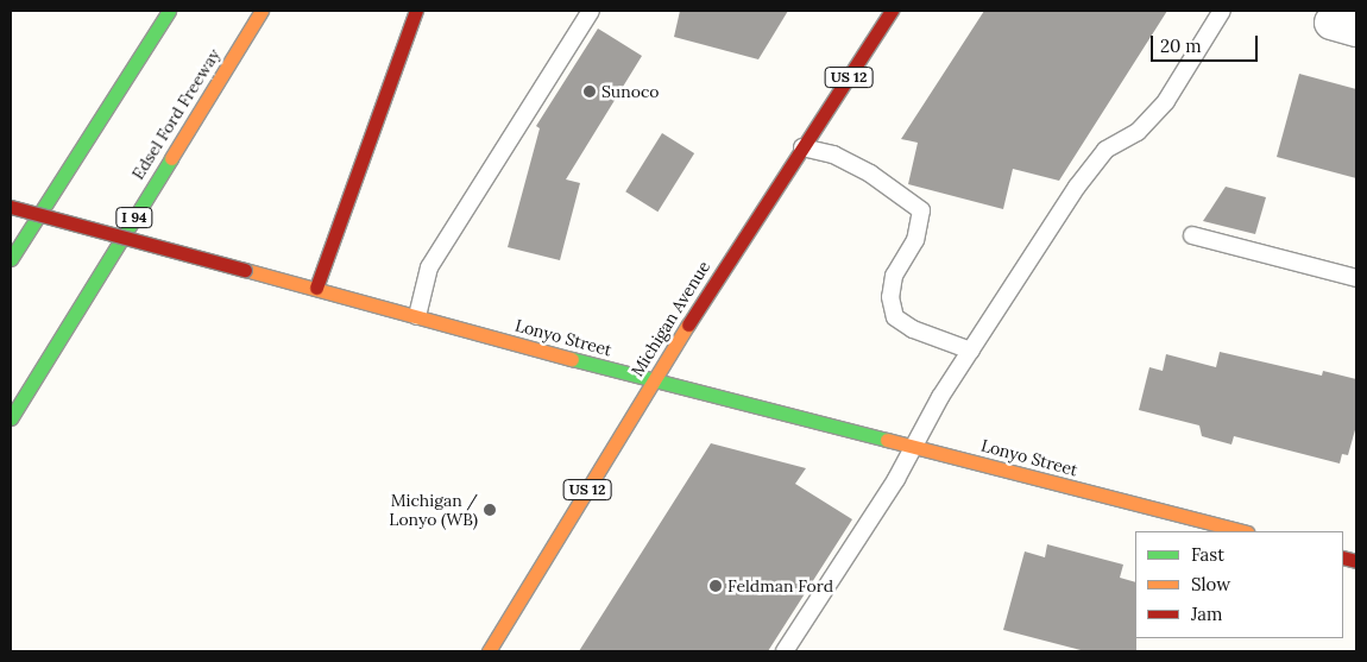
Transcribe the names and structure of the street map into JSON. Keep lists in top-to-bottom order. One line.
{"streets":{"main road":["US 12","Edsel Ford Freeway","I 94","Michigan Avenue","Lonyo Street"]},"crossings":[["Michigan Avenue","Lonyo Street"]],"places":["Sunoco","Michigan / Lonyo (WB)","Feldman Ford"],"legend":["Fast","Slow","Jam"],"scale_bar":"20 m"}
